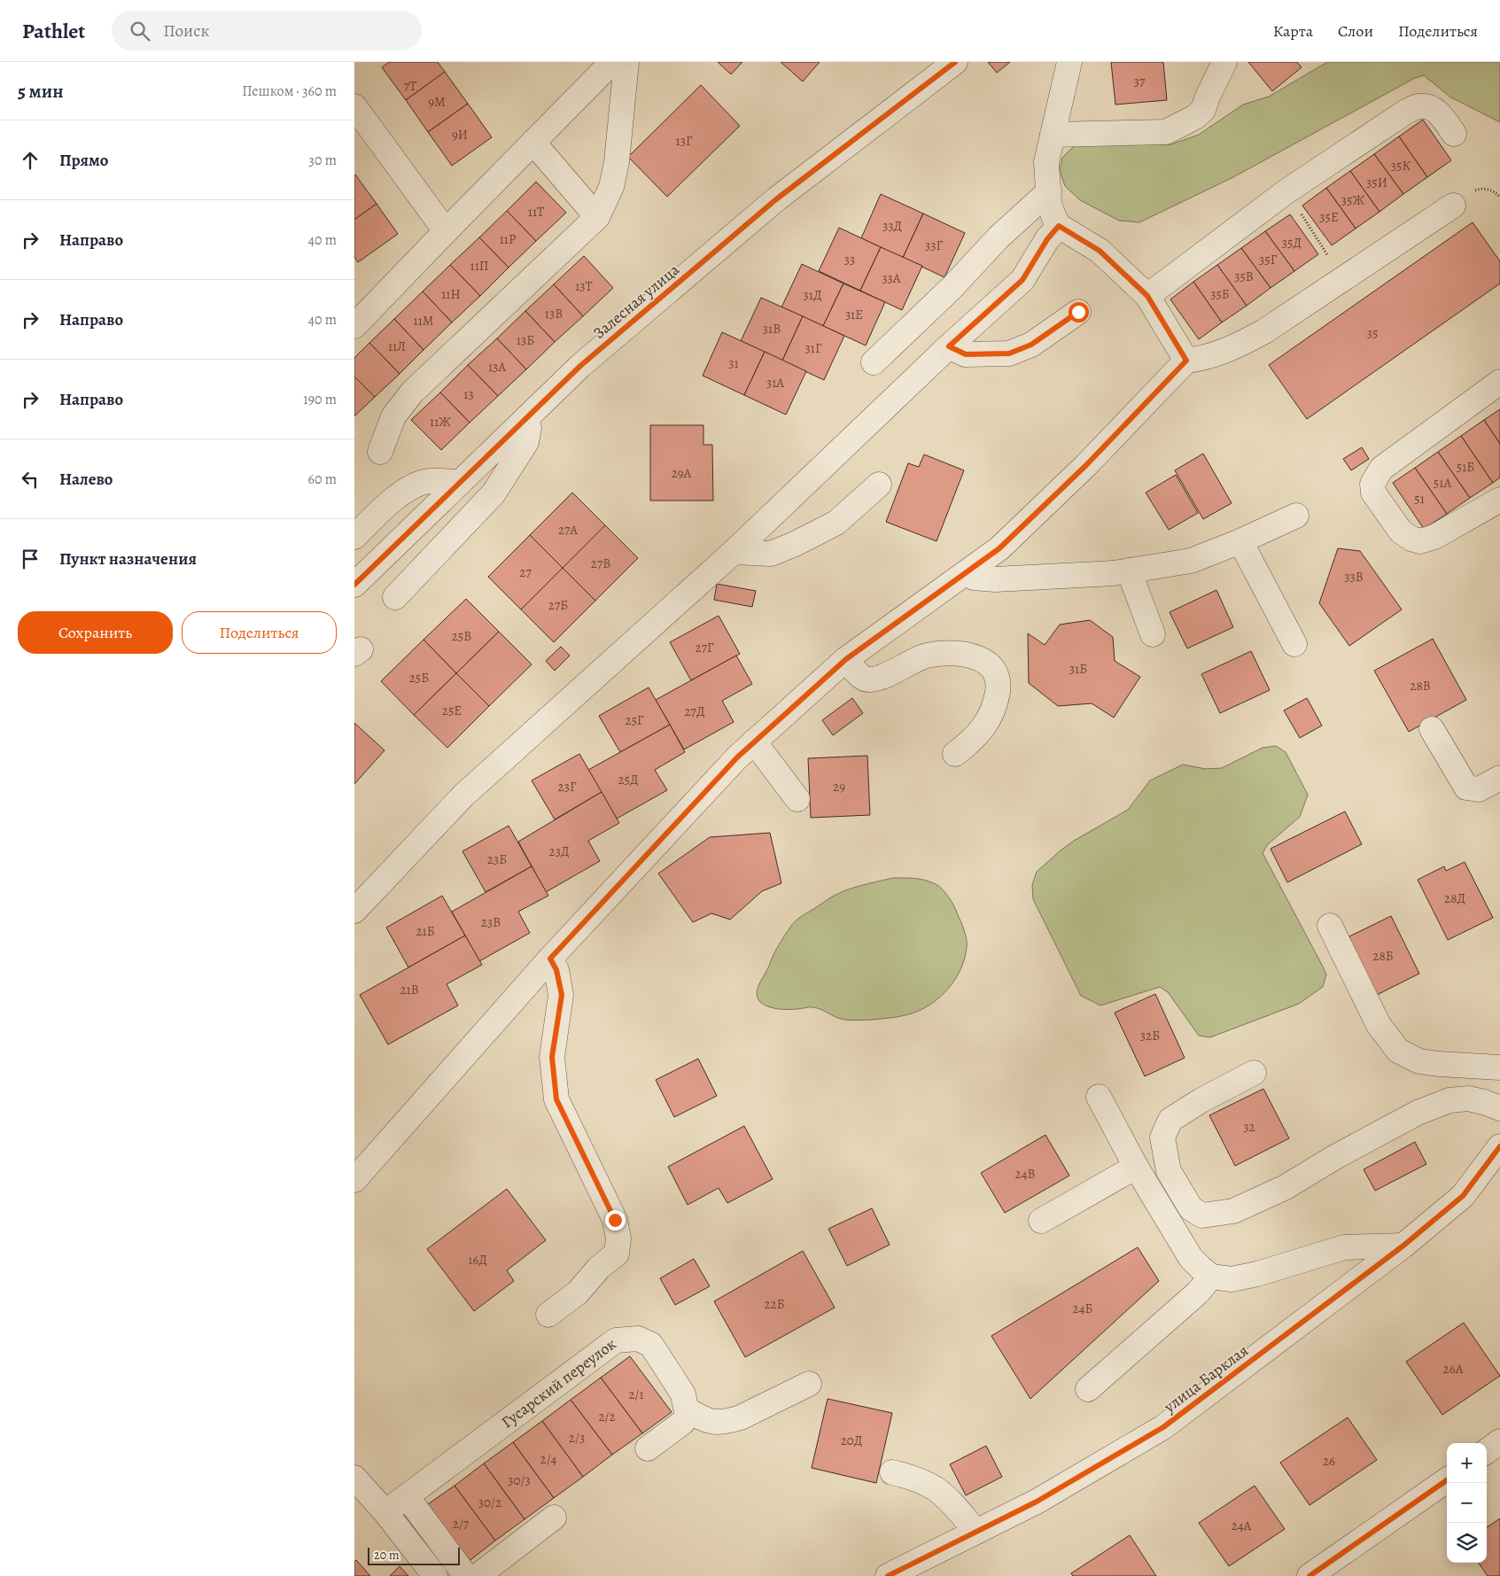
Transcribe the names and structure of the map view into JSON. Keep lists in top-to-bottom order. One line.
{"streets":{"street":["Залесная улица","улица Барклая","Гусарский переулок"]},"house_numbers":["37","7Т","9М","9И","13Г","35К","35И","35Ж","11Т","35Е","33Д","11Р","35Д","33Г","33","35Г","11П","35В","33А","13Т","11Н","35Б","31Д","13В","31Е","11М","31В","35","13Б","11Л","31Г","31","13А","31А","13","11Ж","51Б","29А","51А","51","27А","27В","27","33В","27Б","25В","27Г","31Б","25Б","28В","25Е","27Д","25Г","25Д","23Г","29","23Д","23Б","28Д","23В","21Б","28Б","21В","32Б","32","24В","16Д","22Б","24Б","26А","2/1","2/2","2/3","20Д","2/4","26","30/3","30/2","2/7","24А"],"scale_bar":"20 m","page":{"header":"Pathlet","search":"Поиск","nav":["Карта","Слои","Поделиться"],"heading":["5 мин","Пешком · 360 m"],"list":[["Прямо","30 m"],["Направо","40 m"],["Направо","40 m"],["Направо","190 m"],["Налево","60 m"],"Пункт назначения"],"buttons":["Сохранить","Поделиться"],"map_buttons":["+","−"],"scale":"20 m"}}
